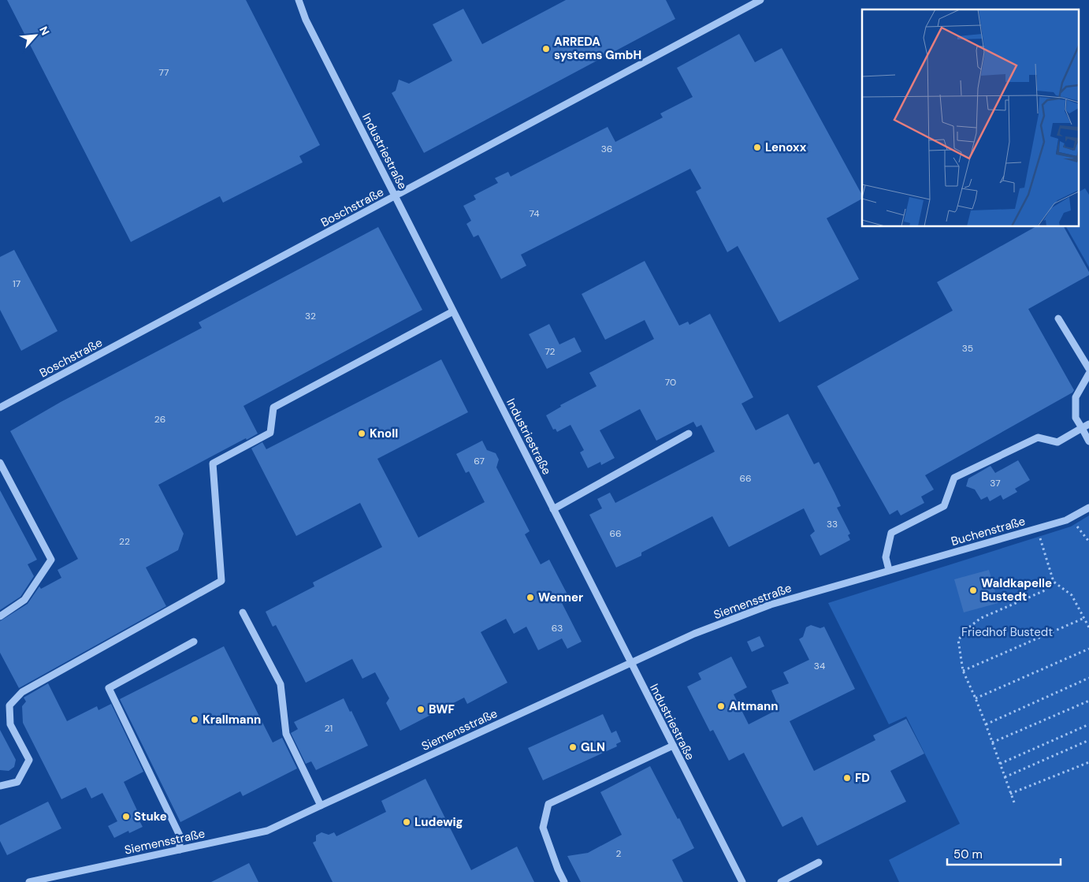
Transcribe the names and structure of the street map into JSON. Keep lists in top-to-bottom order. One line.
{"streets":{"street":["Industriestraße","Boschstraße","Buchenstraße","Siemensstraße"]},"crossings":[["Industriestraße","Boschstraße"],["Industriestraße","Siemensstraße"],["Buchenstraße","Siemensstraße"]],"parks":["Friedhof Bustedt"],"places":["ARREDA systems GmbH","Lenoxx","Knoll","Waldkapelle Bustedt","Wenner","Altmann","BWF","Krallmann","GLN","FD","Stuke","Ludewig"],"house_numbers":["77","36","74","17","32","35","72","70","26","67","66","37","33","66","22","63","34","21","2"],"scale_bar":"50 m","north":"top right"}
